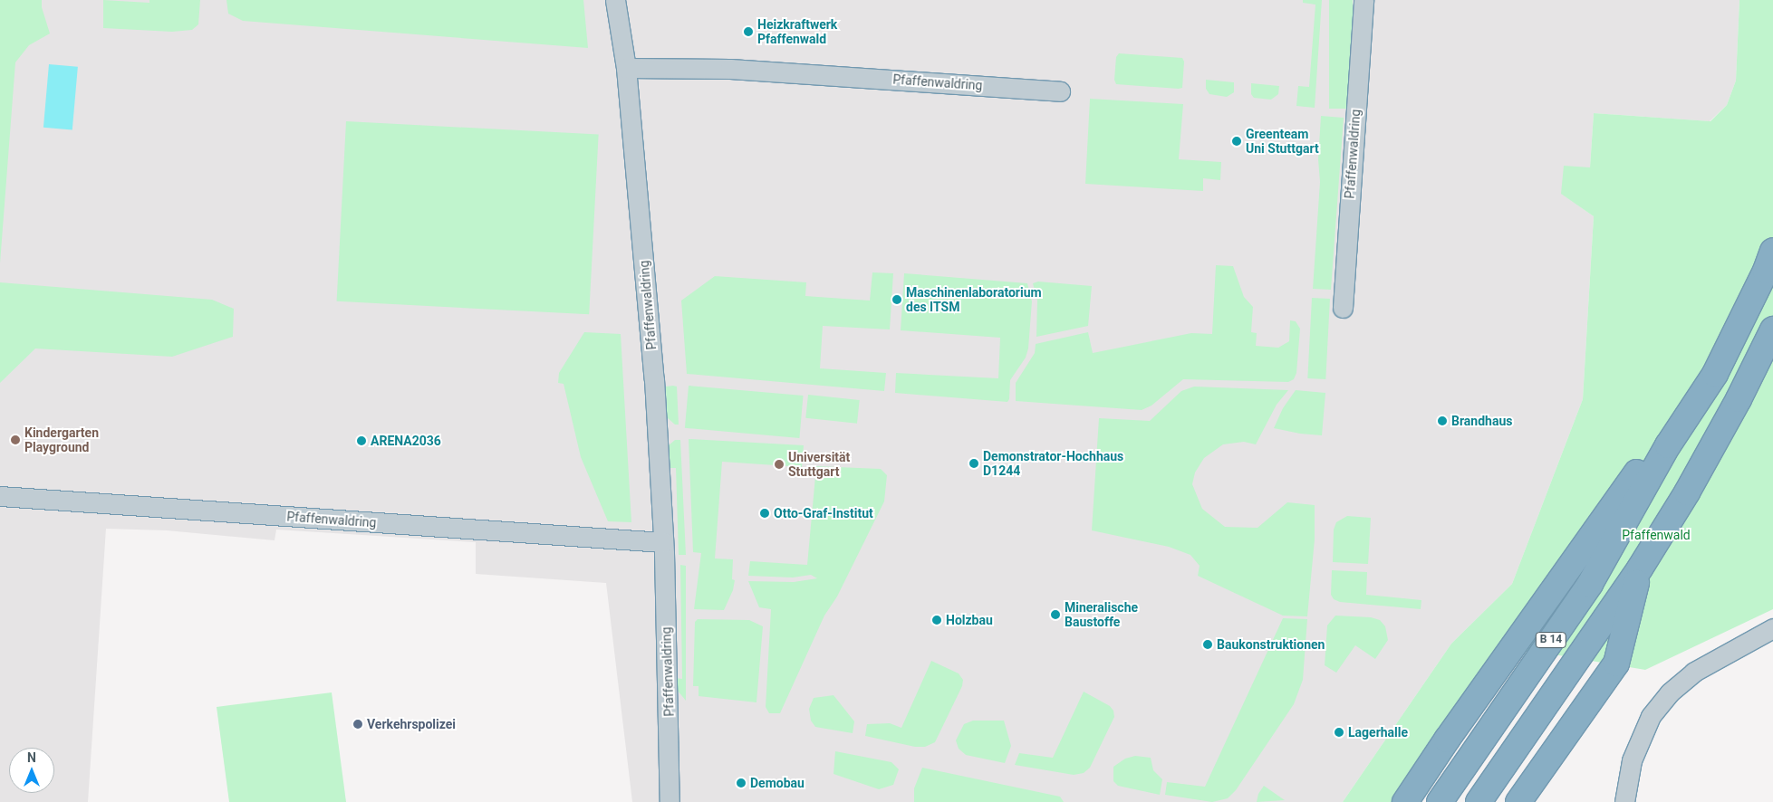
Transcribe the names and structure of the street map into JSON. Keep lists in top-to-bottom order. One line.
{"streets":{"highway":["B 14"],"street":["Pfaffenwaldring"]},"parks":["Pfaffenwald"],"places":["Heizkraftwerk Pfaffenwald","Greenteam Uni Stuttgart","Maschinenlaboratorium des ITSM","Brandhaus","Kindergarten Playground","ARENA2036","Demonstrator-Hochhaus D1244","Universität Stuttgart","Otto-Graf-Institut","Mineralische Baustoffe","Holzbau","Baukonstruktionen","Verkehrspolizei","Lagerhalle","Demobau"],"north":"top"}
